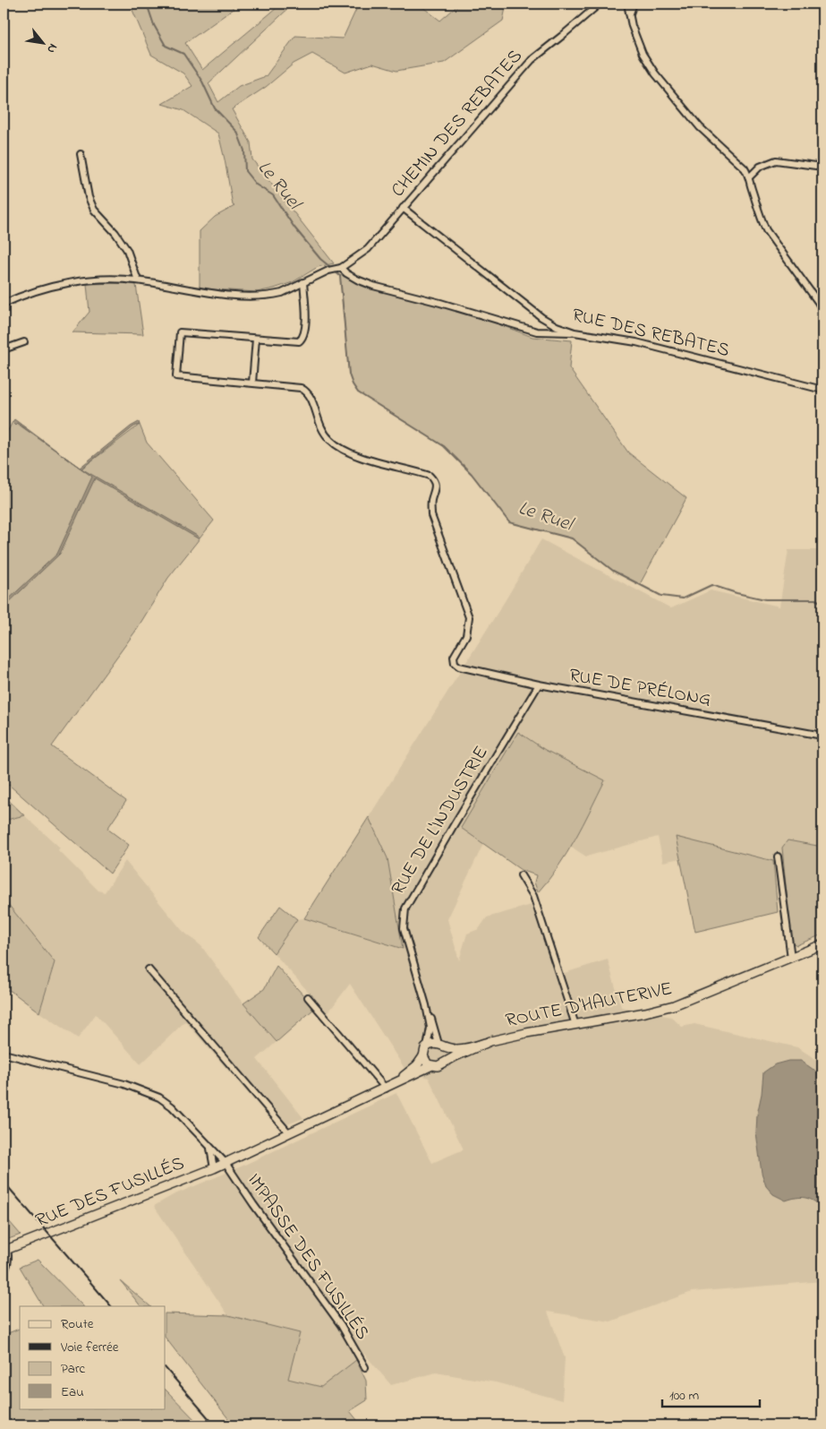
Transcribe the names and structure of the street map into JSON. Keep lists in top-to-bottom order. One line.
{"streets":{"main road":["ROUTE D'HAUTERIVE","RUE DES FUSILLÉS"],"street":["CHEMIN DES REBATES","RUE DES REBATES","RUE DE PRÉLONG","RUE DE L'INDUSTRIE","IMPASSE DES FUSILLÉS"]},"crossings":[["CHEMIN DES REBATES","RUE DES REBATES"],["RUE DE PRÉLONG","RUE DE L'INDUSTRIE"],["RUE DE L'INDUSTRIE","ROUTE D'HAUTERIVE"],["RUE DES FUSILLÉS","IMPASSE DES FUSILLÉS"]],"water":["Le Ruel"],"legend":["Route","Voie ferrée","Parc","Eau"],"scale_bar":"100 m","north":"bottom right"}
